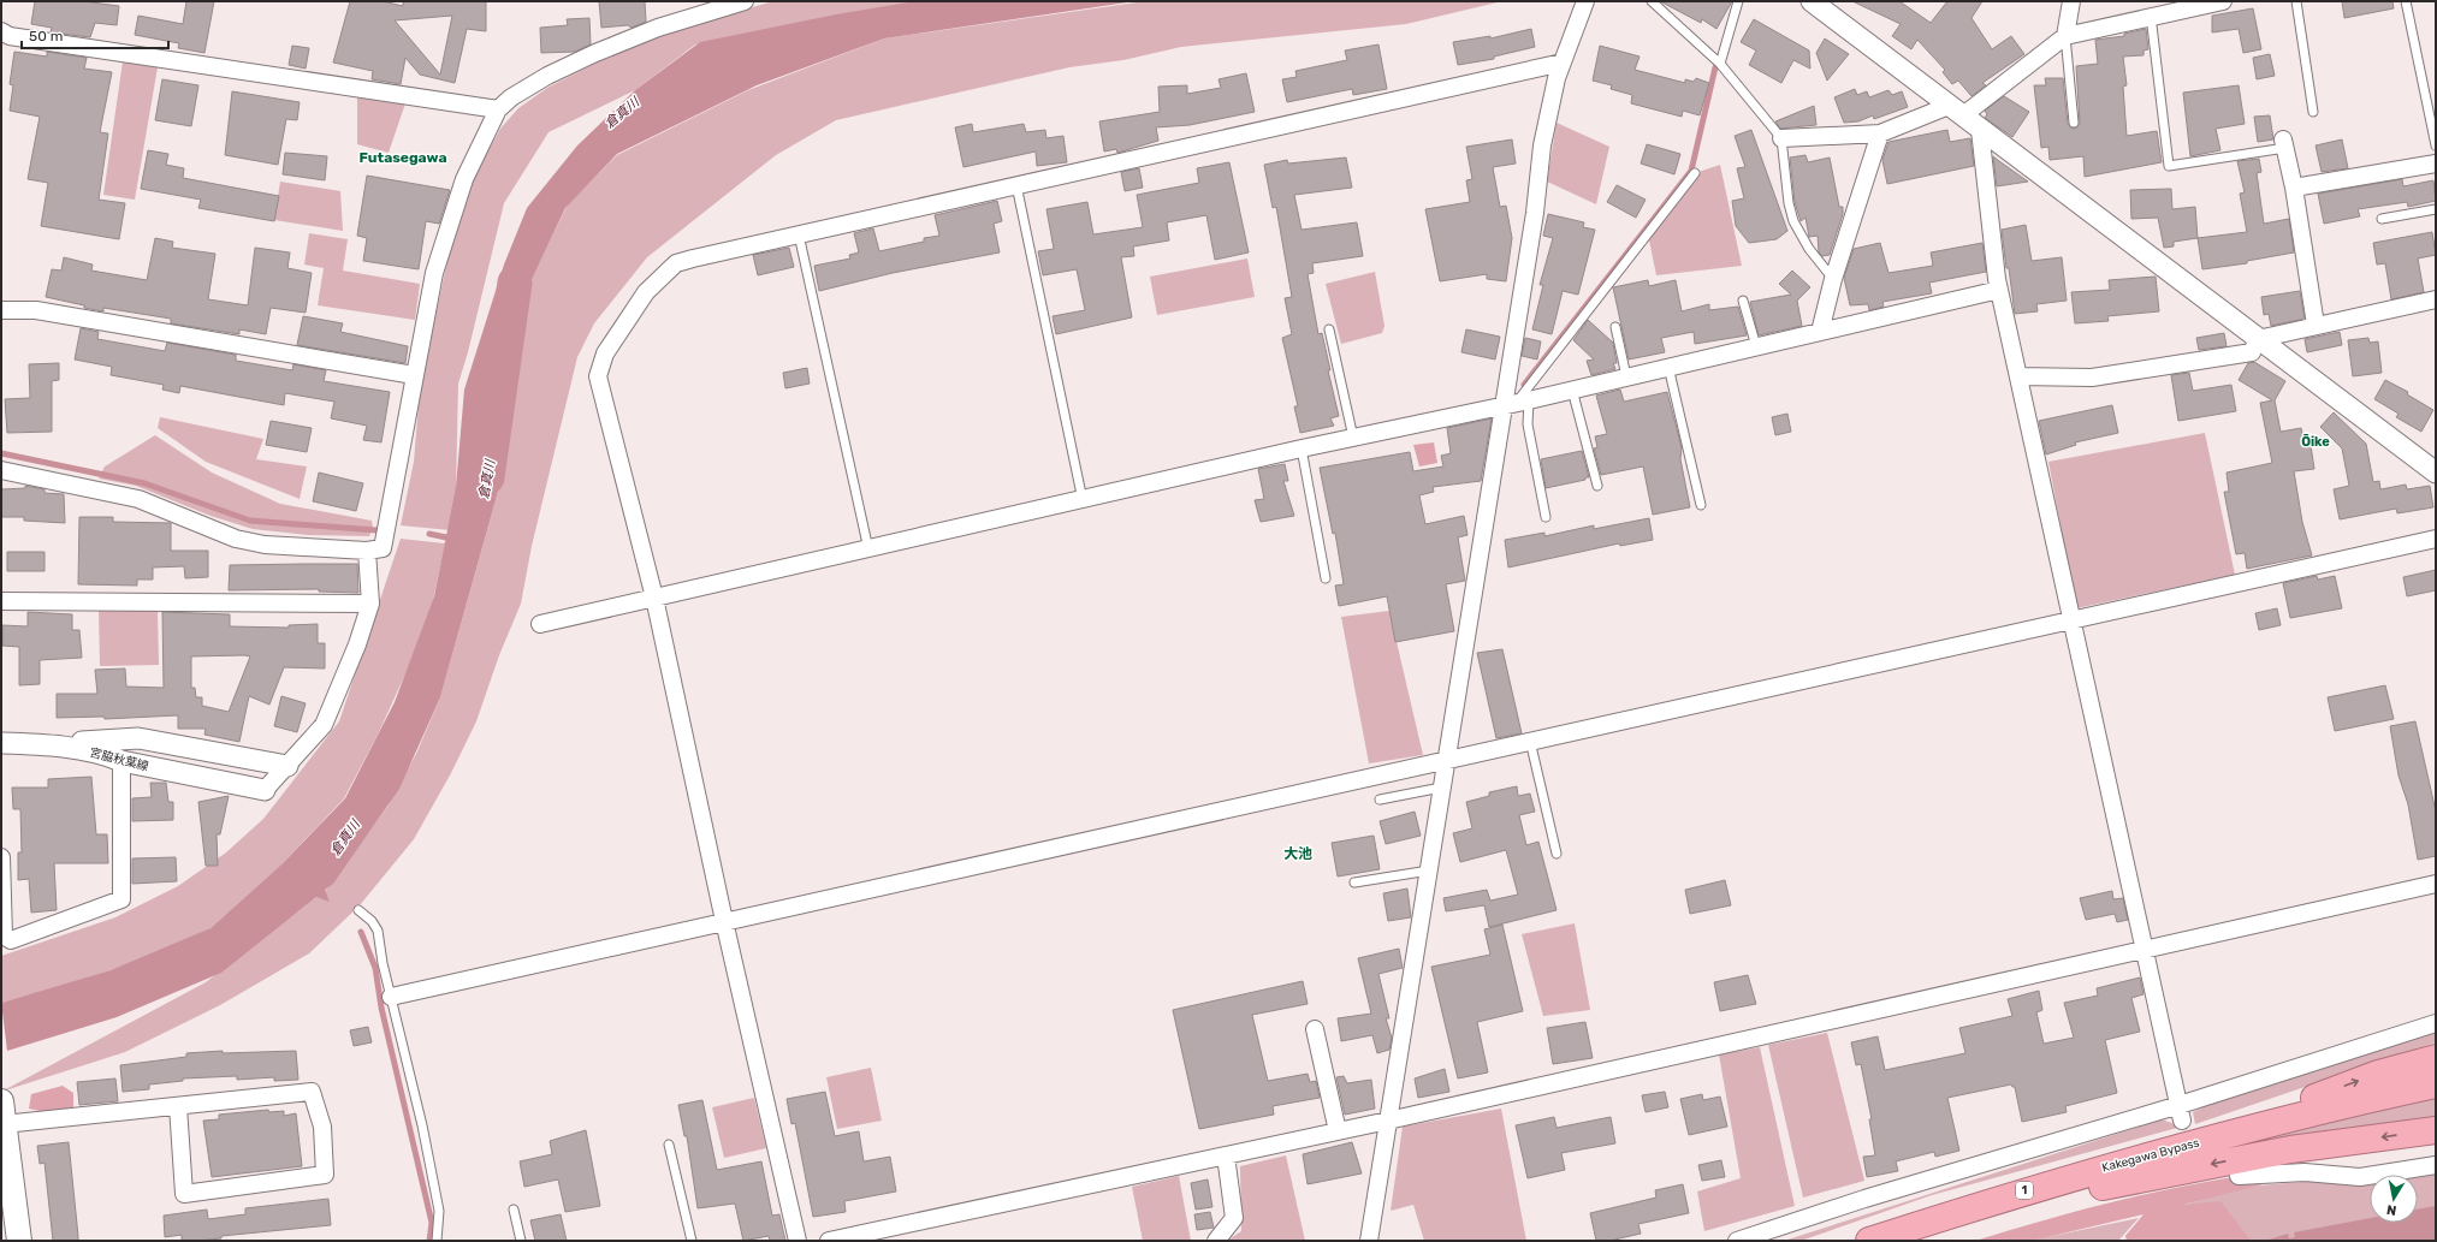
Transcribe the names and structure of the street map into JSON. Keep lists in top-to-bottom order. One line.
{"streets":{"highway":["Kakegawa Bypass","1"],"street":["宮脇秋葉線"]},"districts":["Futasegawa","Ōike","大池"],"water":["倉真川"],"scale_bar":"50 m","north":"bottom"}
